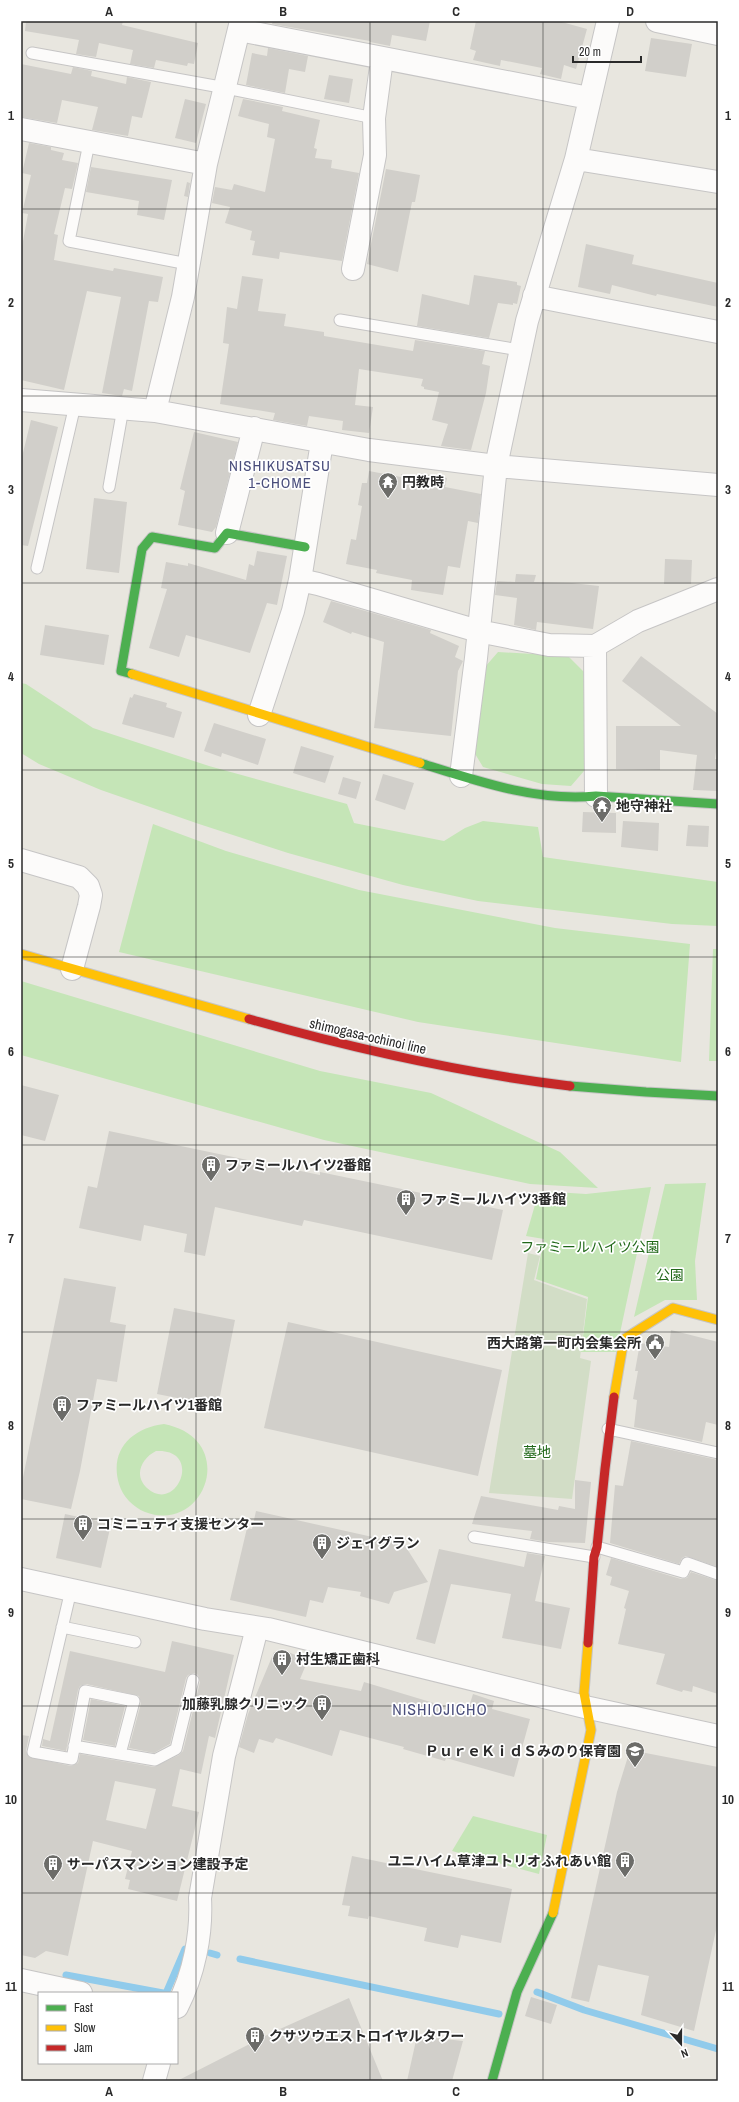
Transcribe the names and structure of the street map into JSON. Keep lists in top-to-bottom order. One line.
{"streets":{"street":["shimogasa-ochinoi line"]},"districts":["NISHIKUSATSU 1-CHOME","NISHIOJICHO"],"parks":["ファミールハイツ公園","公園","墓地"],"places":{"temple":["円教時","地守神社"],"building":["ファミールハイツ2番館","ファミールハイツ3番館","ファミールハイツ1番館","コミニュティ支援センター","ジェイグラン","村生矯正歯科","加藤乳腺クリニック","ユニハイム草津ユトリオふれあい館","サーパスマンション建設予定","クサツウエストロイヤルタワー"],"public building":["西大路第一町内会集会所"],"school or university":["ＰｕｒｅＫｉｄＳみのり保育園"]},"legend":["Fast","Slow","Jam"],"scale_bar":"20 m","north":"bottom","grid":{"columns":["A","B","C","D"],"rows":["1","2","3","4","5","6","7","8","9","10","11"]}}
